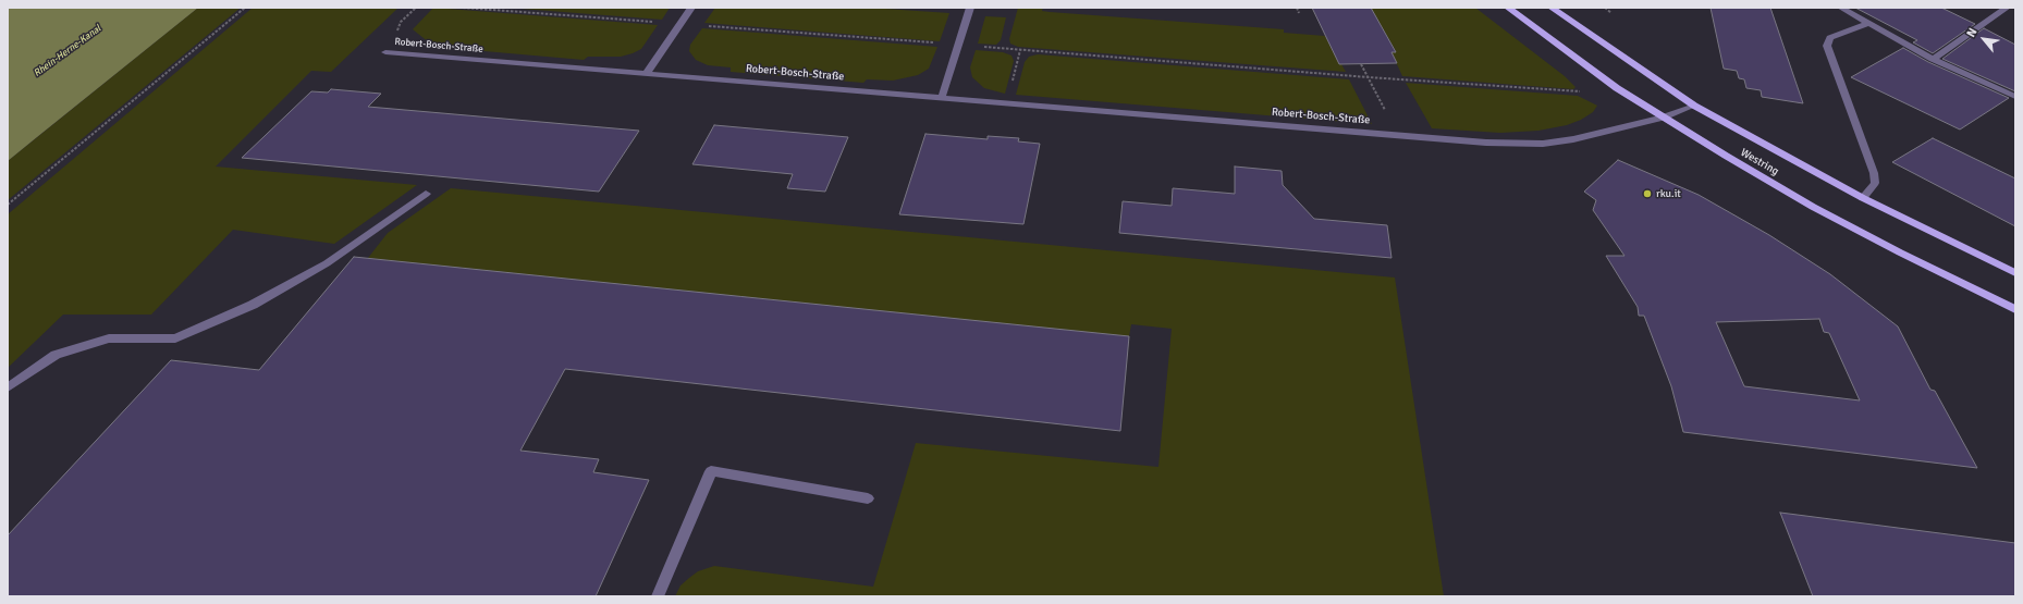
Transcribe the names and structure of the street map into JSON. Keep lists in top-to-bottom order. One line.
{"streets":{"main road":["Westring"],"street":["Robert-Bosch-Straße"]},"crossings":[["Robert-Bosch-Straße","Westring"]],"water":["Rhein-Herne-Kanal"],"places":["rku.it"],"north":"top left"}
